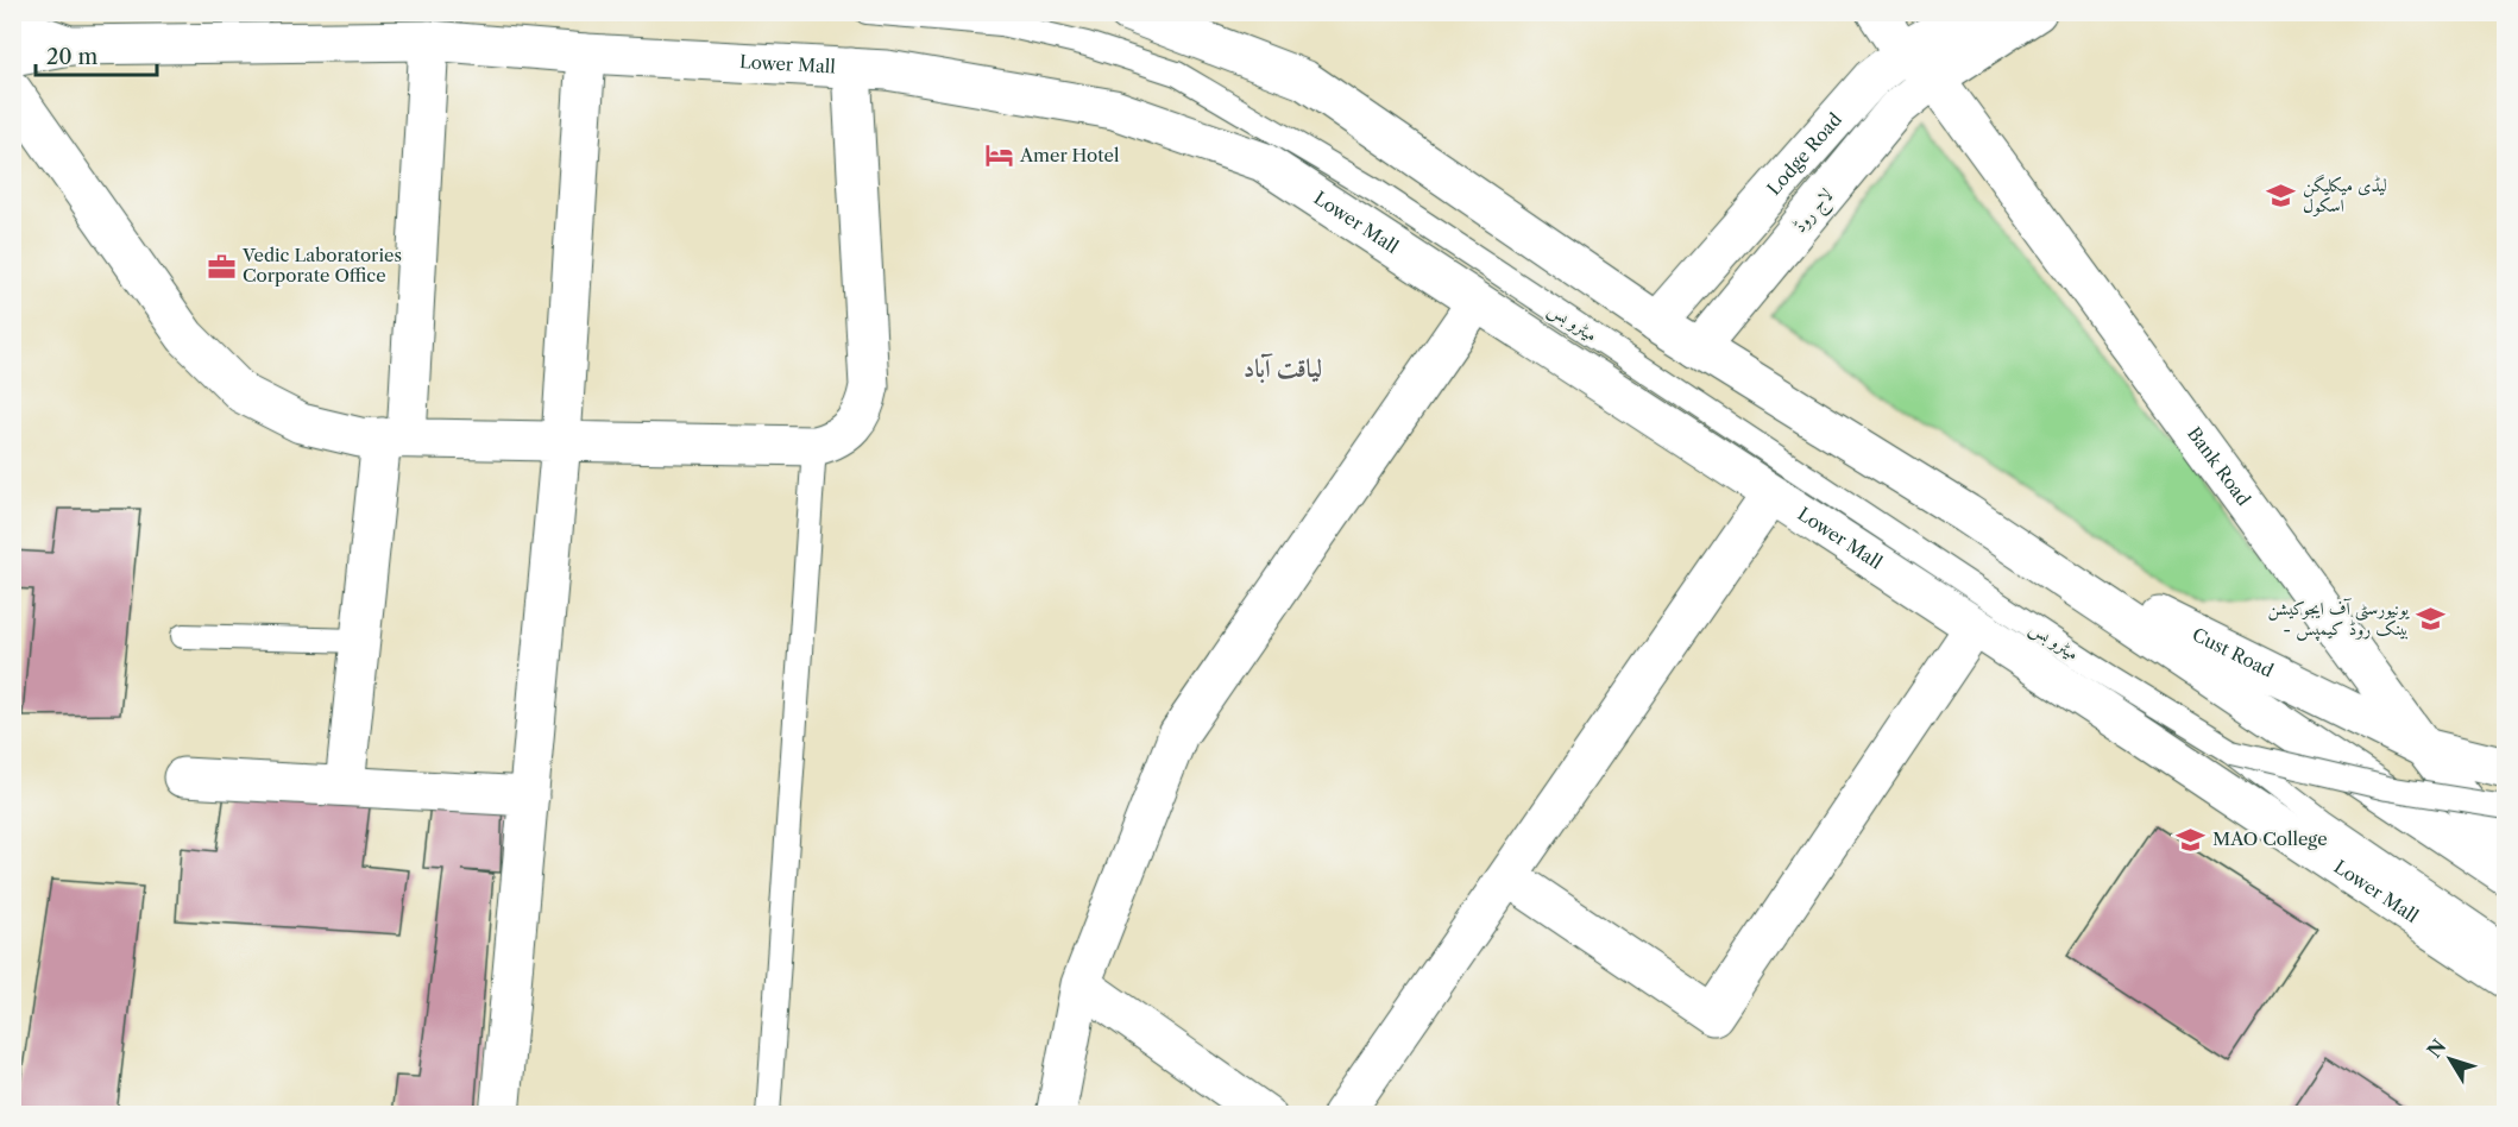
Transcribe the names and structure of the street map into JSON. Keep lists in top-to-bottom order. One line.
{"streets":{"street":["Lower Mall","Lodge Road","لاج روڈ","Bank Road","Cust Road"],"lane":["میٹرو بس"]},"crossings":[["Lodge Road","Bank Road"],["لاج روڈ","Bank Road"],["Bank Road","Cust Road"]],"districts":["لیاقت آباد"],"places":{"hotel":["Amer Hotel"],"school or university":["لیڈی میکلیگن اسکول","یونیورسٹی آف ایجوکیشن - بینک روڈ کیمپس","MAO College"],"office":["Vedic Laboratories Corporate Office"]},"scale_bar":"20 m","north":"top left"}
